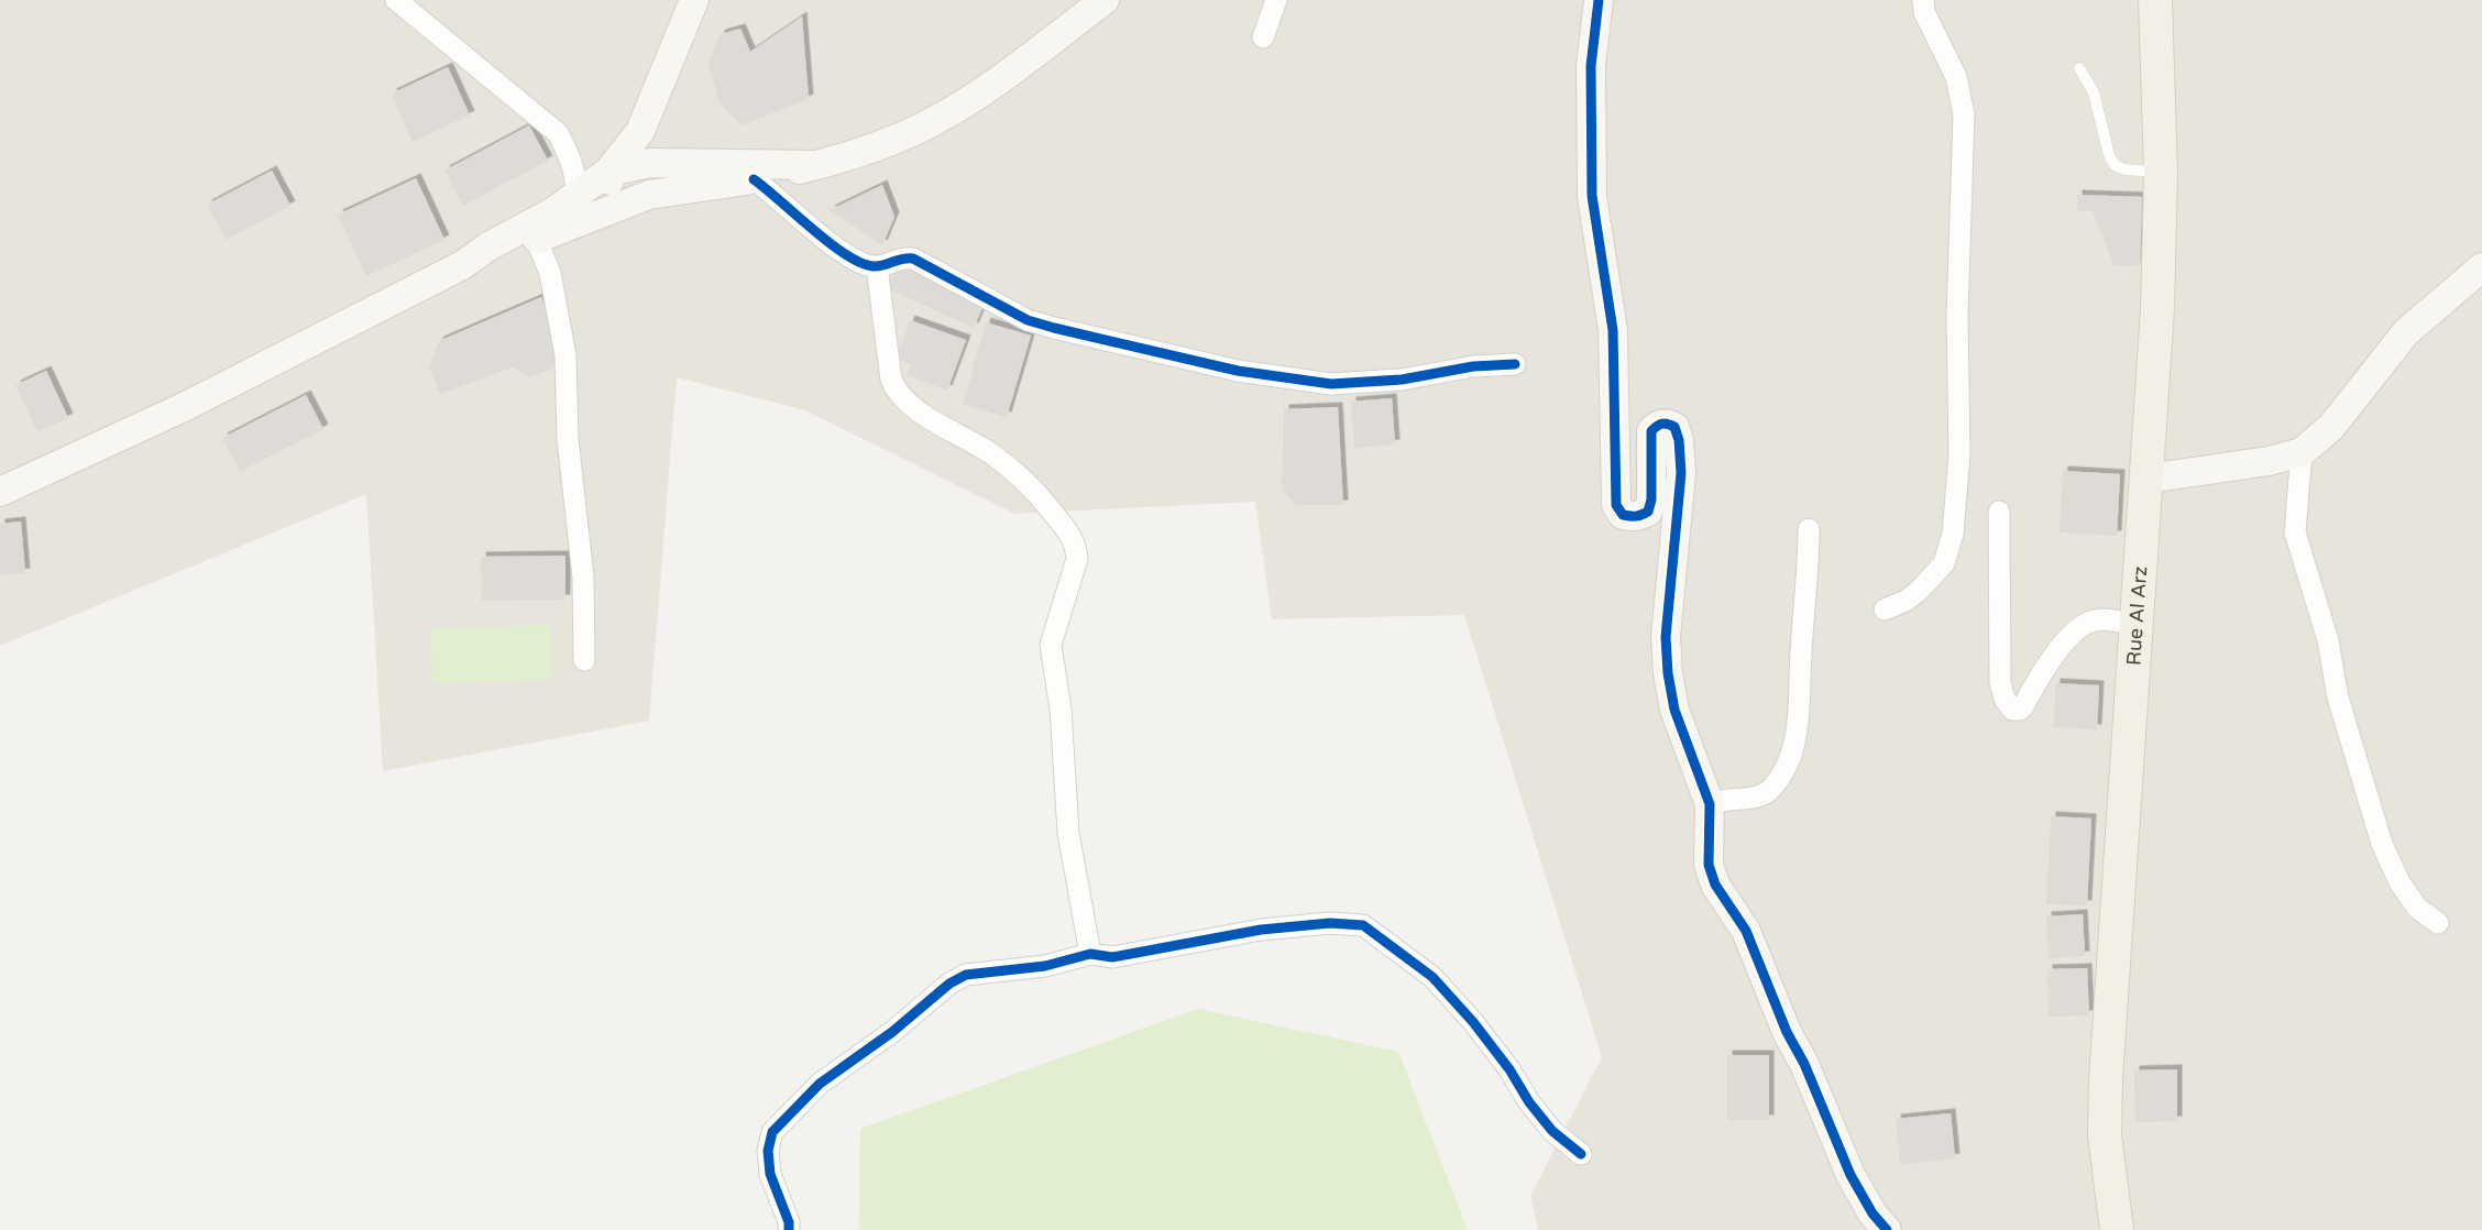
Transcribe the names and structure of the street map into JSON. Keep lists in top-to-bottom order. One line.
{"streets":{"main road":["Rue Al Arz"]}}
